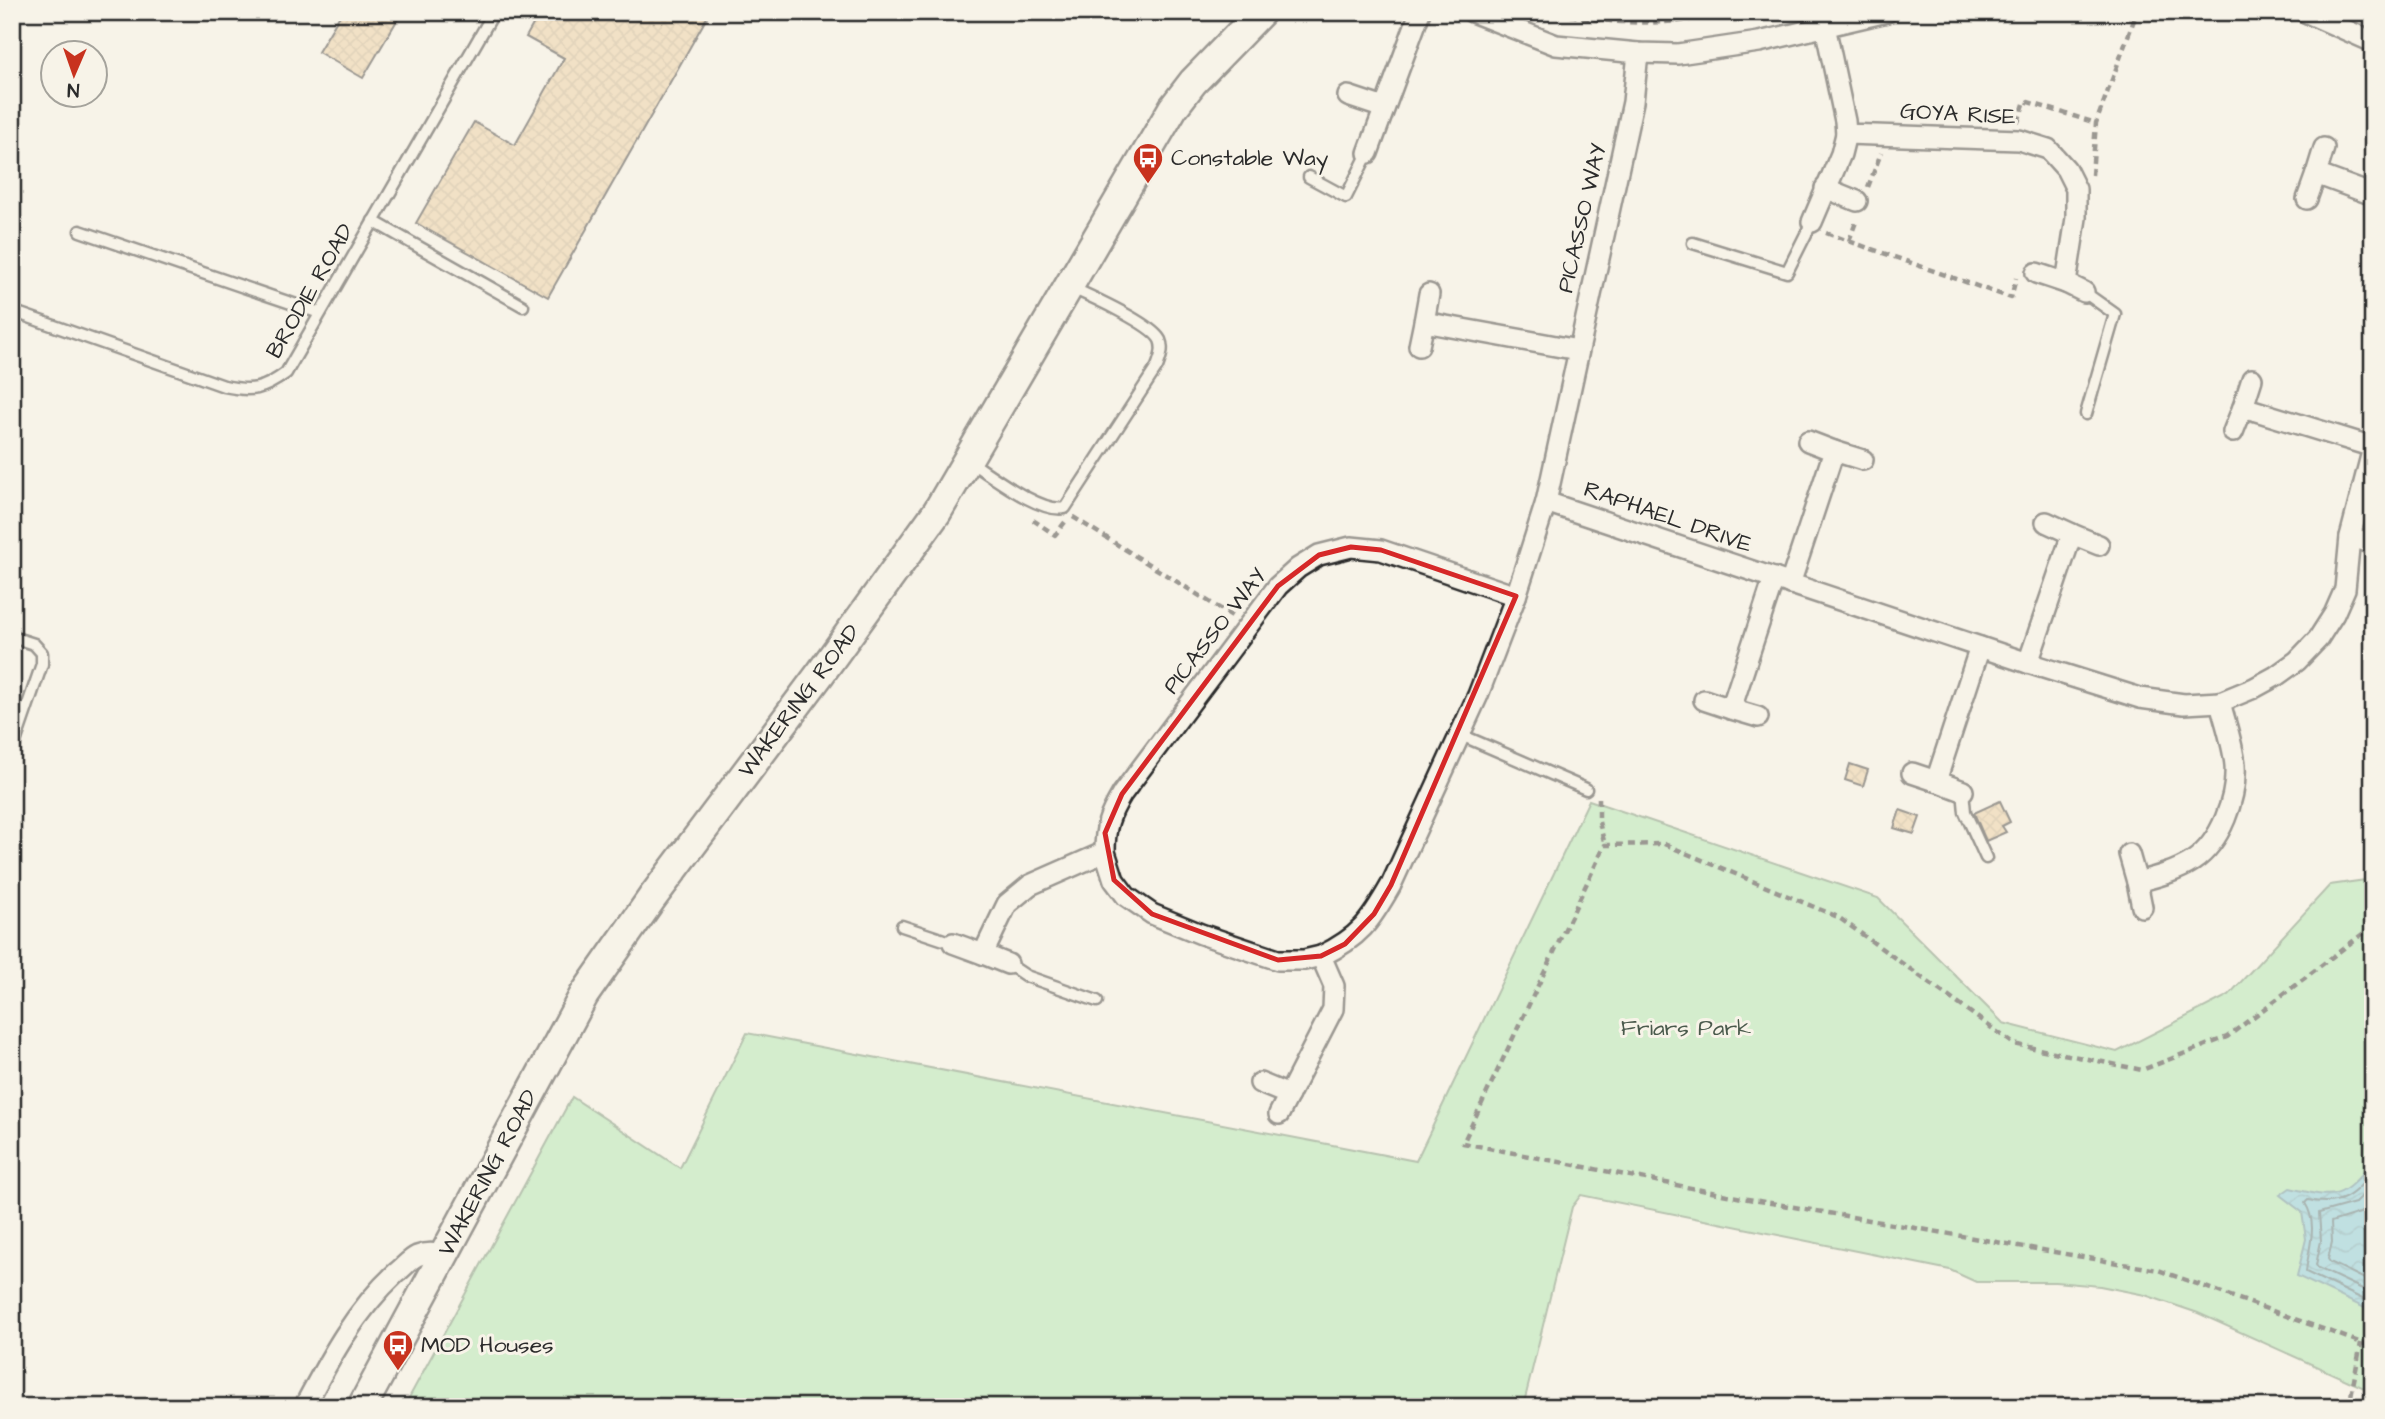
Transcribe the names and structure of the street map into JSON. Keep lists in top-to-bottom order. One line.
{"streets":{"street":["GOYA RISE","PICASSO WAY","RAPHAEL DRIVE","WAKERING ROAD"],"lane":["BRODIE ROAD"]},"crossings":[["PICASSO WAY","RAPHAEL DRIVE"]],"parks":["Friars Park"],"places":{"bus stop":["Constable Way","MOD Houses"]},"north":"bottom"}
